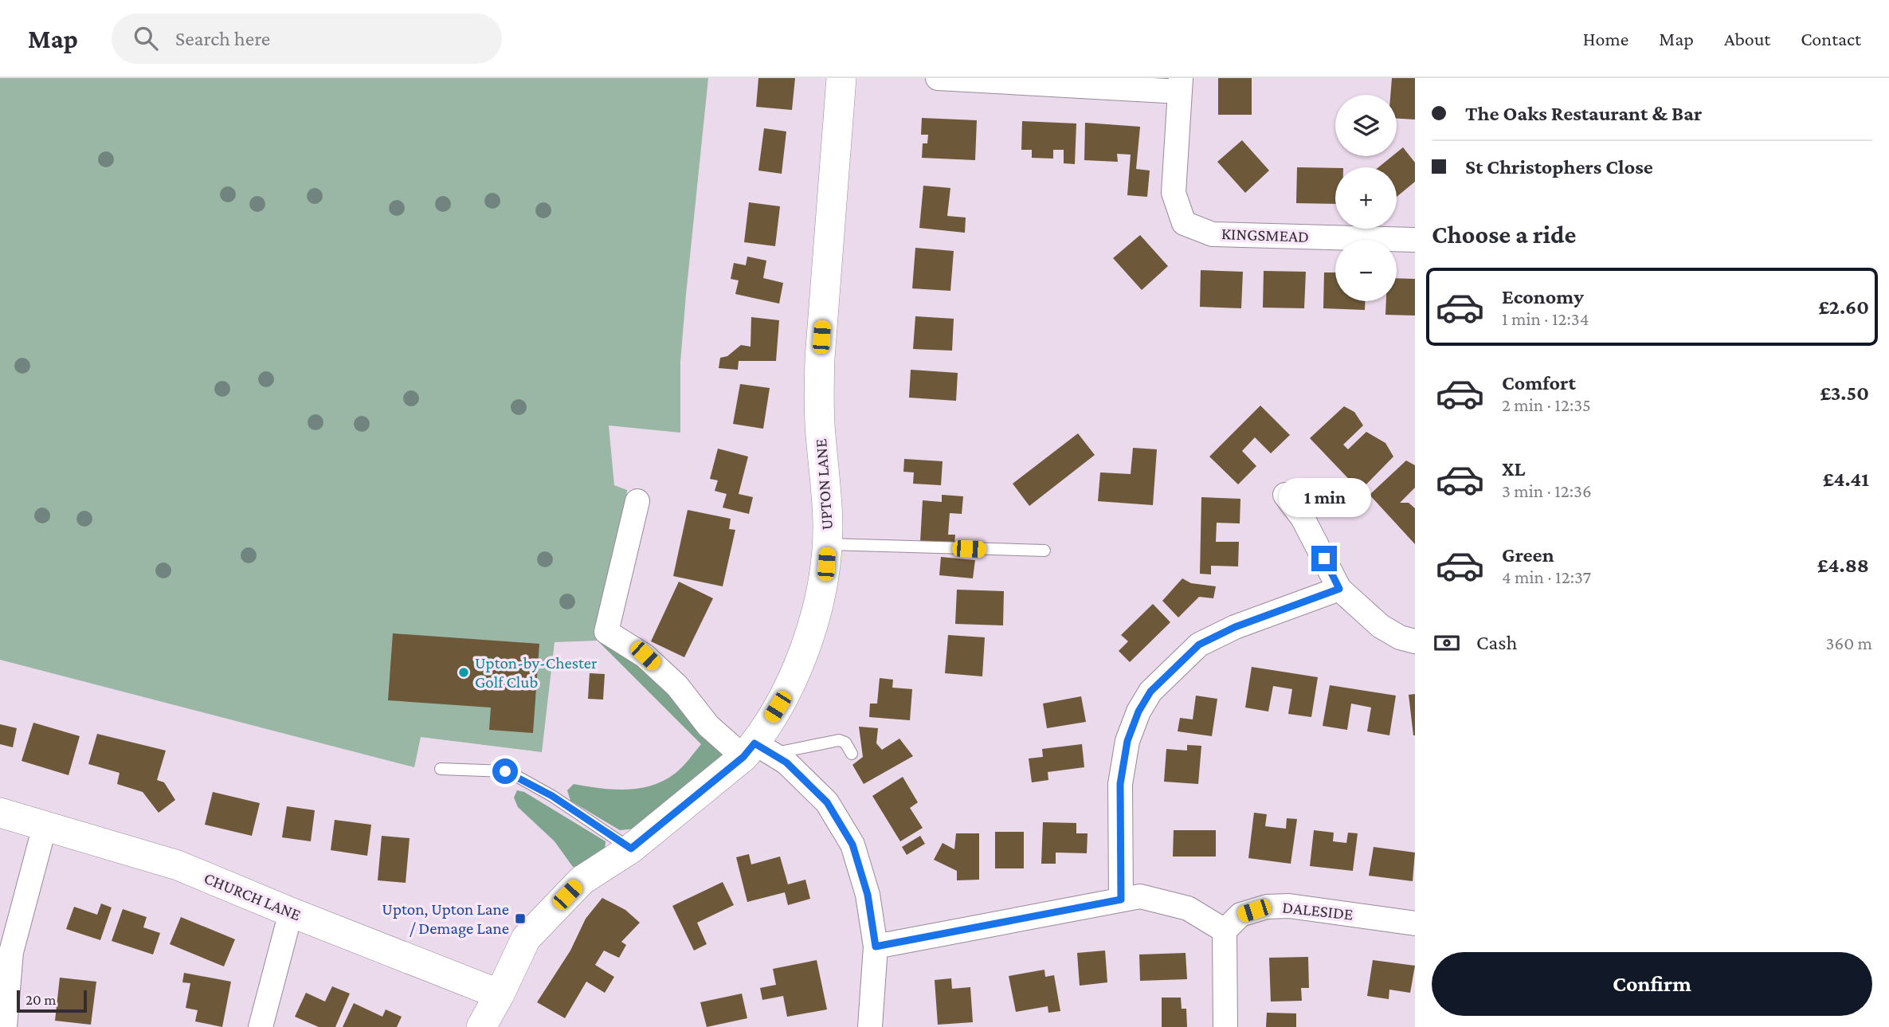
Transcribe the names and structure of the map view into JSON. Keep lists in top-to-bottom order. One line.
{"streets":{"street":["KINGSMEAD","UPTON LANE","CHURCH LANE","DALESIDE"]},"crossings":[["UPTON LANE","CHURCH LANE"]],"places":{"other":["Upton-by-Chester Golf Club"],"transit":["Upton, Upton Lane / Demage Lane"]},"scale_bar":"20 m","page":{"header":"Map","search":"Search here","nav":["Home","Map","About","Contact"],"banner":["The Oaks Restaurant & Bar","St Christophers Close"],"map_buttons":["+","−"],"heading":"Choose a ride","list":[{"name":"Economy","note":"1 min · 12:34","value":"£2.60"},{"name":"Comfort","note":"2 min · 12:35","value":"£3.50"},{"name":"XL","note":"3 min · 12:36","value":"£4.41"},{"name":"Green","note":"4 min · 12:37","value":"£4.88"}],"bubble":"1 min","pay":["Cash","360 m"],"buttons":"Confirm","scale":"20 m"}}
